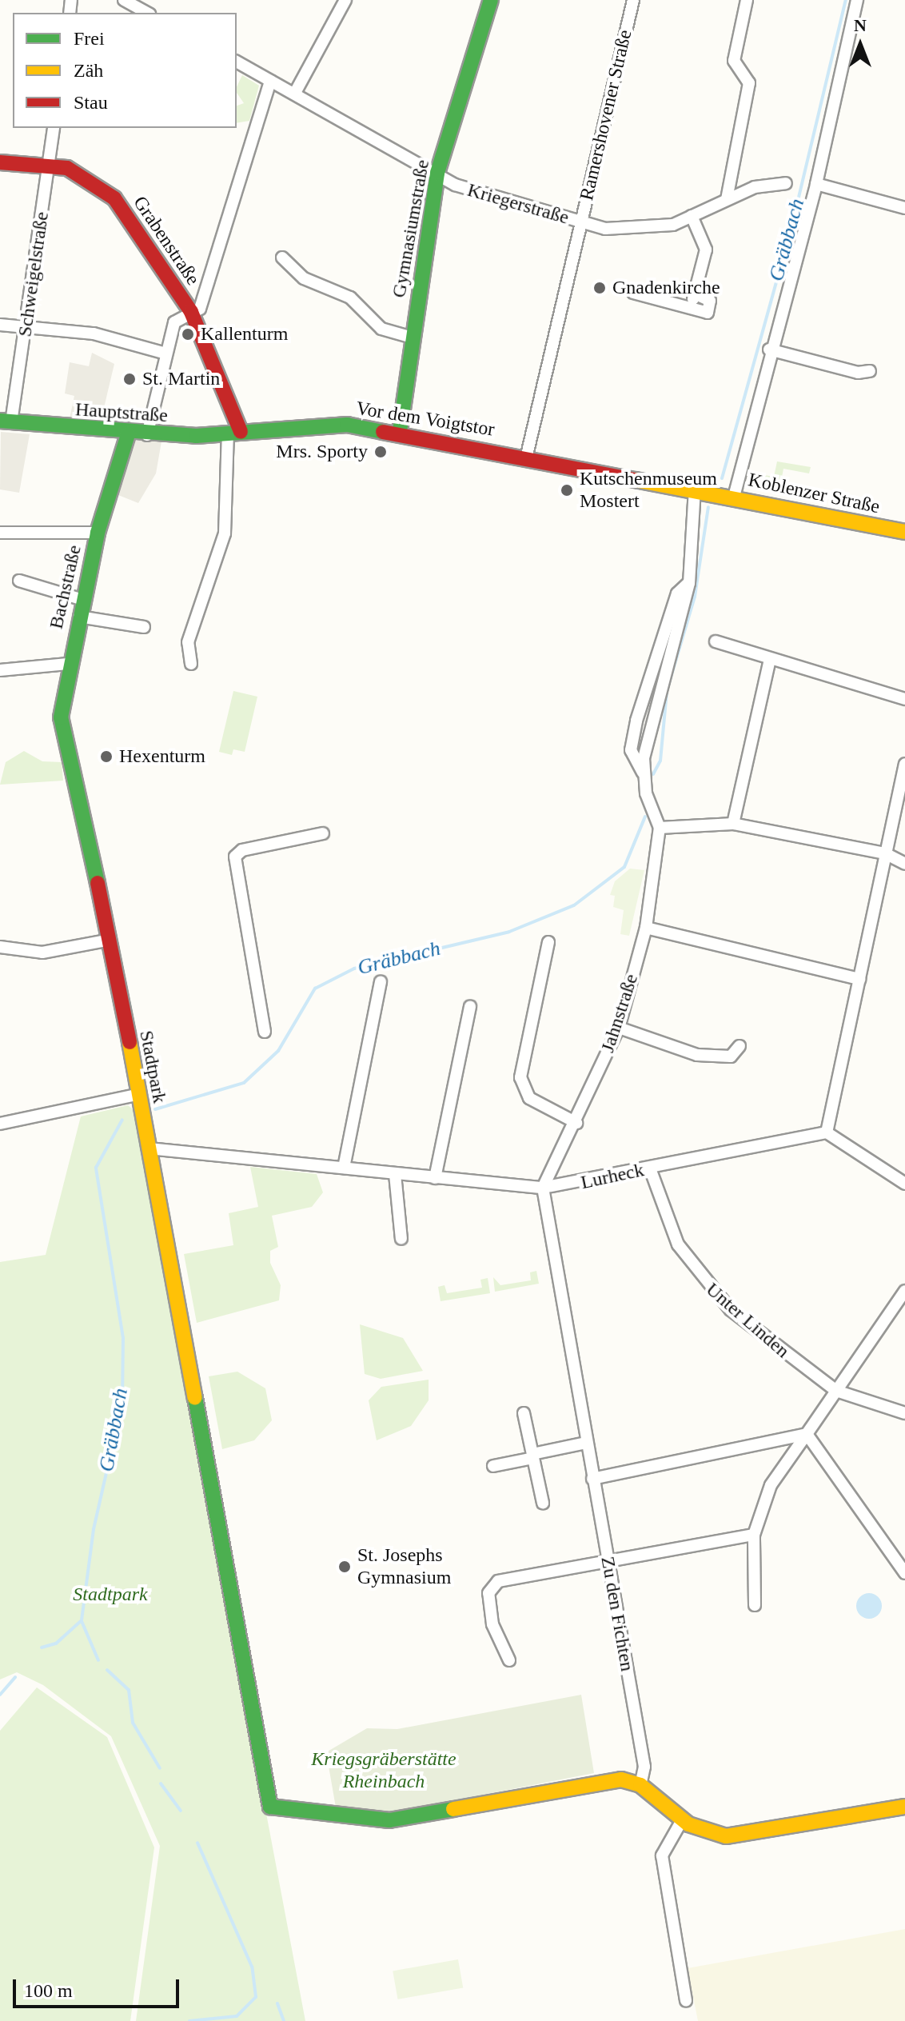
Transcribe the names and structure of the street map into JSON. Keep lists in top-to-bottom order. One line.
{"streets":{"street":["Ramershovener Straße","Kriegerstraße","Gymnasiumstraße","Grabenstraße","Schweigelstraße","Hauptstraße","Vor dem Voigtstor","Koblenzer Straße","Bachstraße","Jahnstraße","Stadtpark","Lurheck","Unter Linden","Zu den Fichten"]},"crossings":[["Ramershovener Straße","Kriegerstraße"],["Ramershovener Straße","Vor dem Voigtstor"],["Ramershovener Straße","Koblenzer Straße"],["Kriegerstraße","Gymnasiumstraße"],["Gymnasiumstraße","Vor dem Voigtstor"],["Grabenstraße","Schweigelstraße"],["Grabenstraße","Hauptstraße"],["Grabenstraße","Vor dem Voigtstor"],["Schweigelstraße","Hauptstraße"],["Hauptstraße","Vor dem Voigtstor"],["Hauptstraße","Bachstraße"],["Vor dem Voigtstor","Koblenzer Straße"],["Bachstraße","Stadtpark"],["Jahnstraße","Lurheck"],["Jahnstraße","Zu den Fichten"],["Stadtpark","Lurheck"],["Stadtpark","Zu den Fichten"],["Lurheck","Unter Linden"],["Lurheck","Zu den Fichten"]],"water":["Gräbbach"],"parks":["Stadtpark","Kriegsgräberstätte Rheinbach"],"places":["Gnadenkirche","Kallenturm","St. Martin","Mrs. Sporty","Kutschenmuseum Mostert","Hexenturm","St. Josephs Gymnasium"],"legend":["Frei","Zäh","Stau"],"scale_bar":"100 m","north":"top"}
